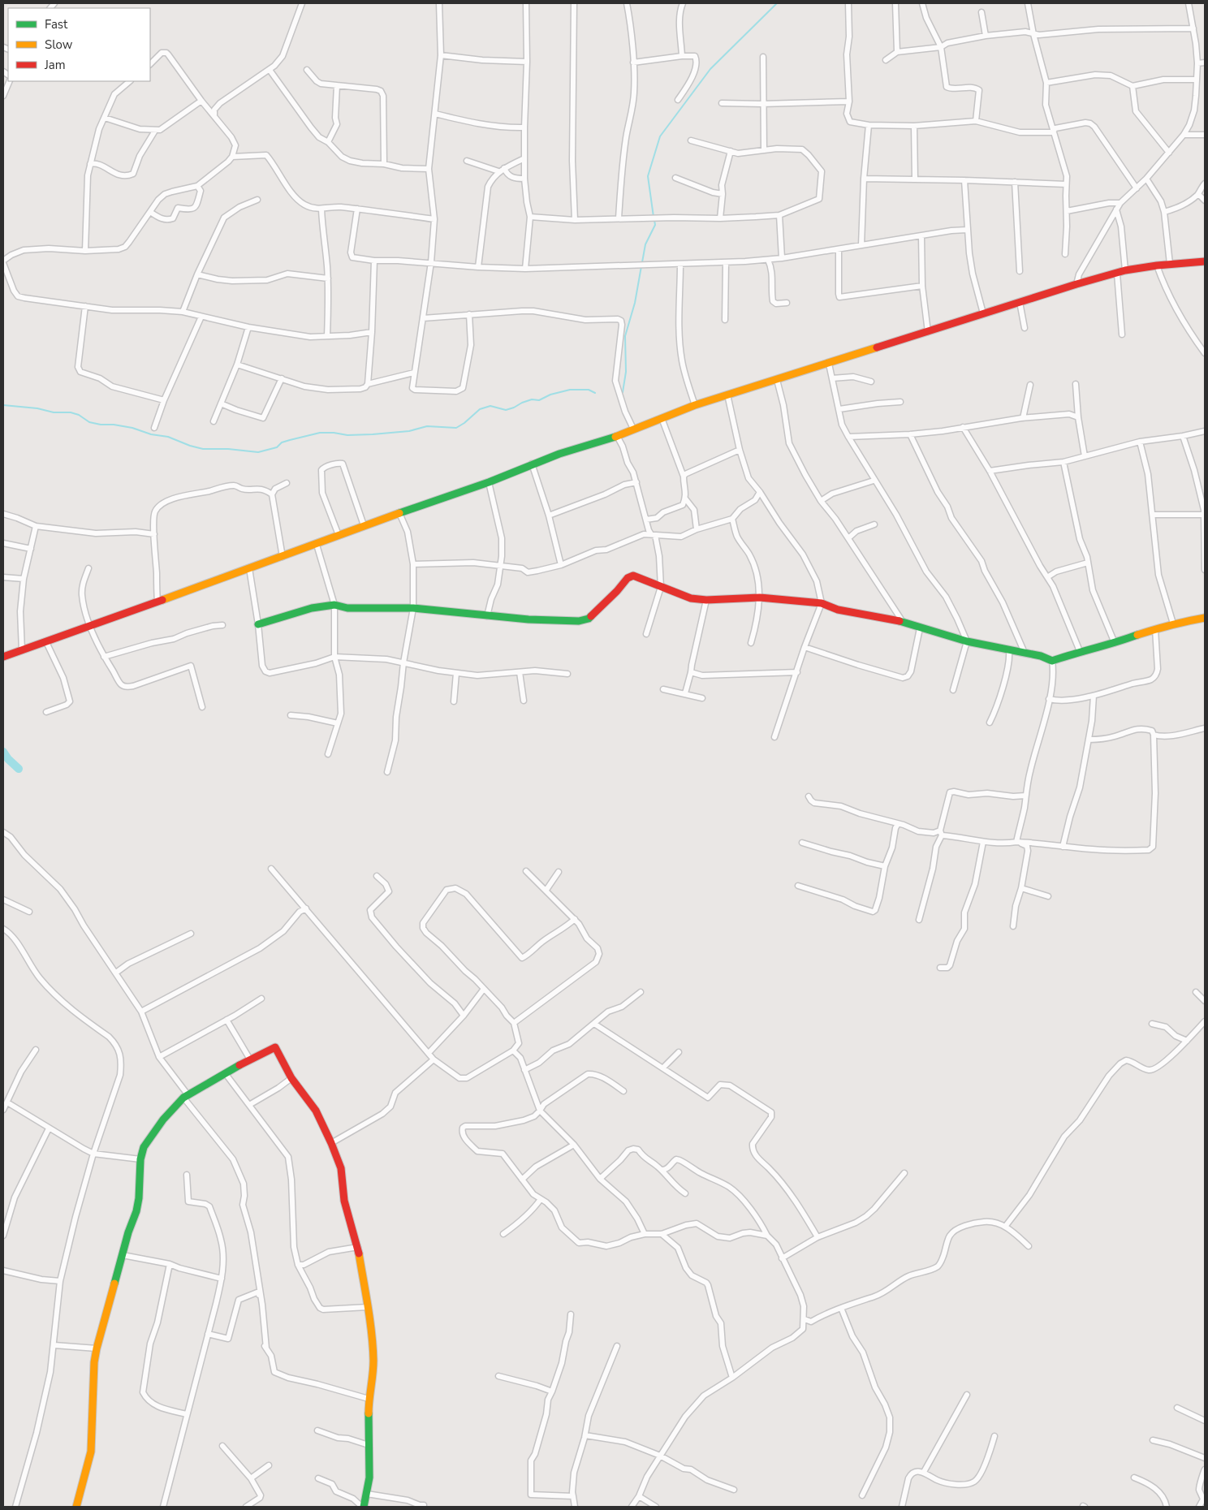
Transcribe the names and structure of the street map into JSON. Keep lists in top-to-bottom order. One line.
{"legend":["Fast","Slow","Jam"]}
